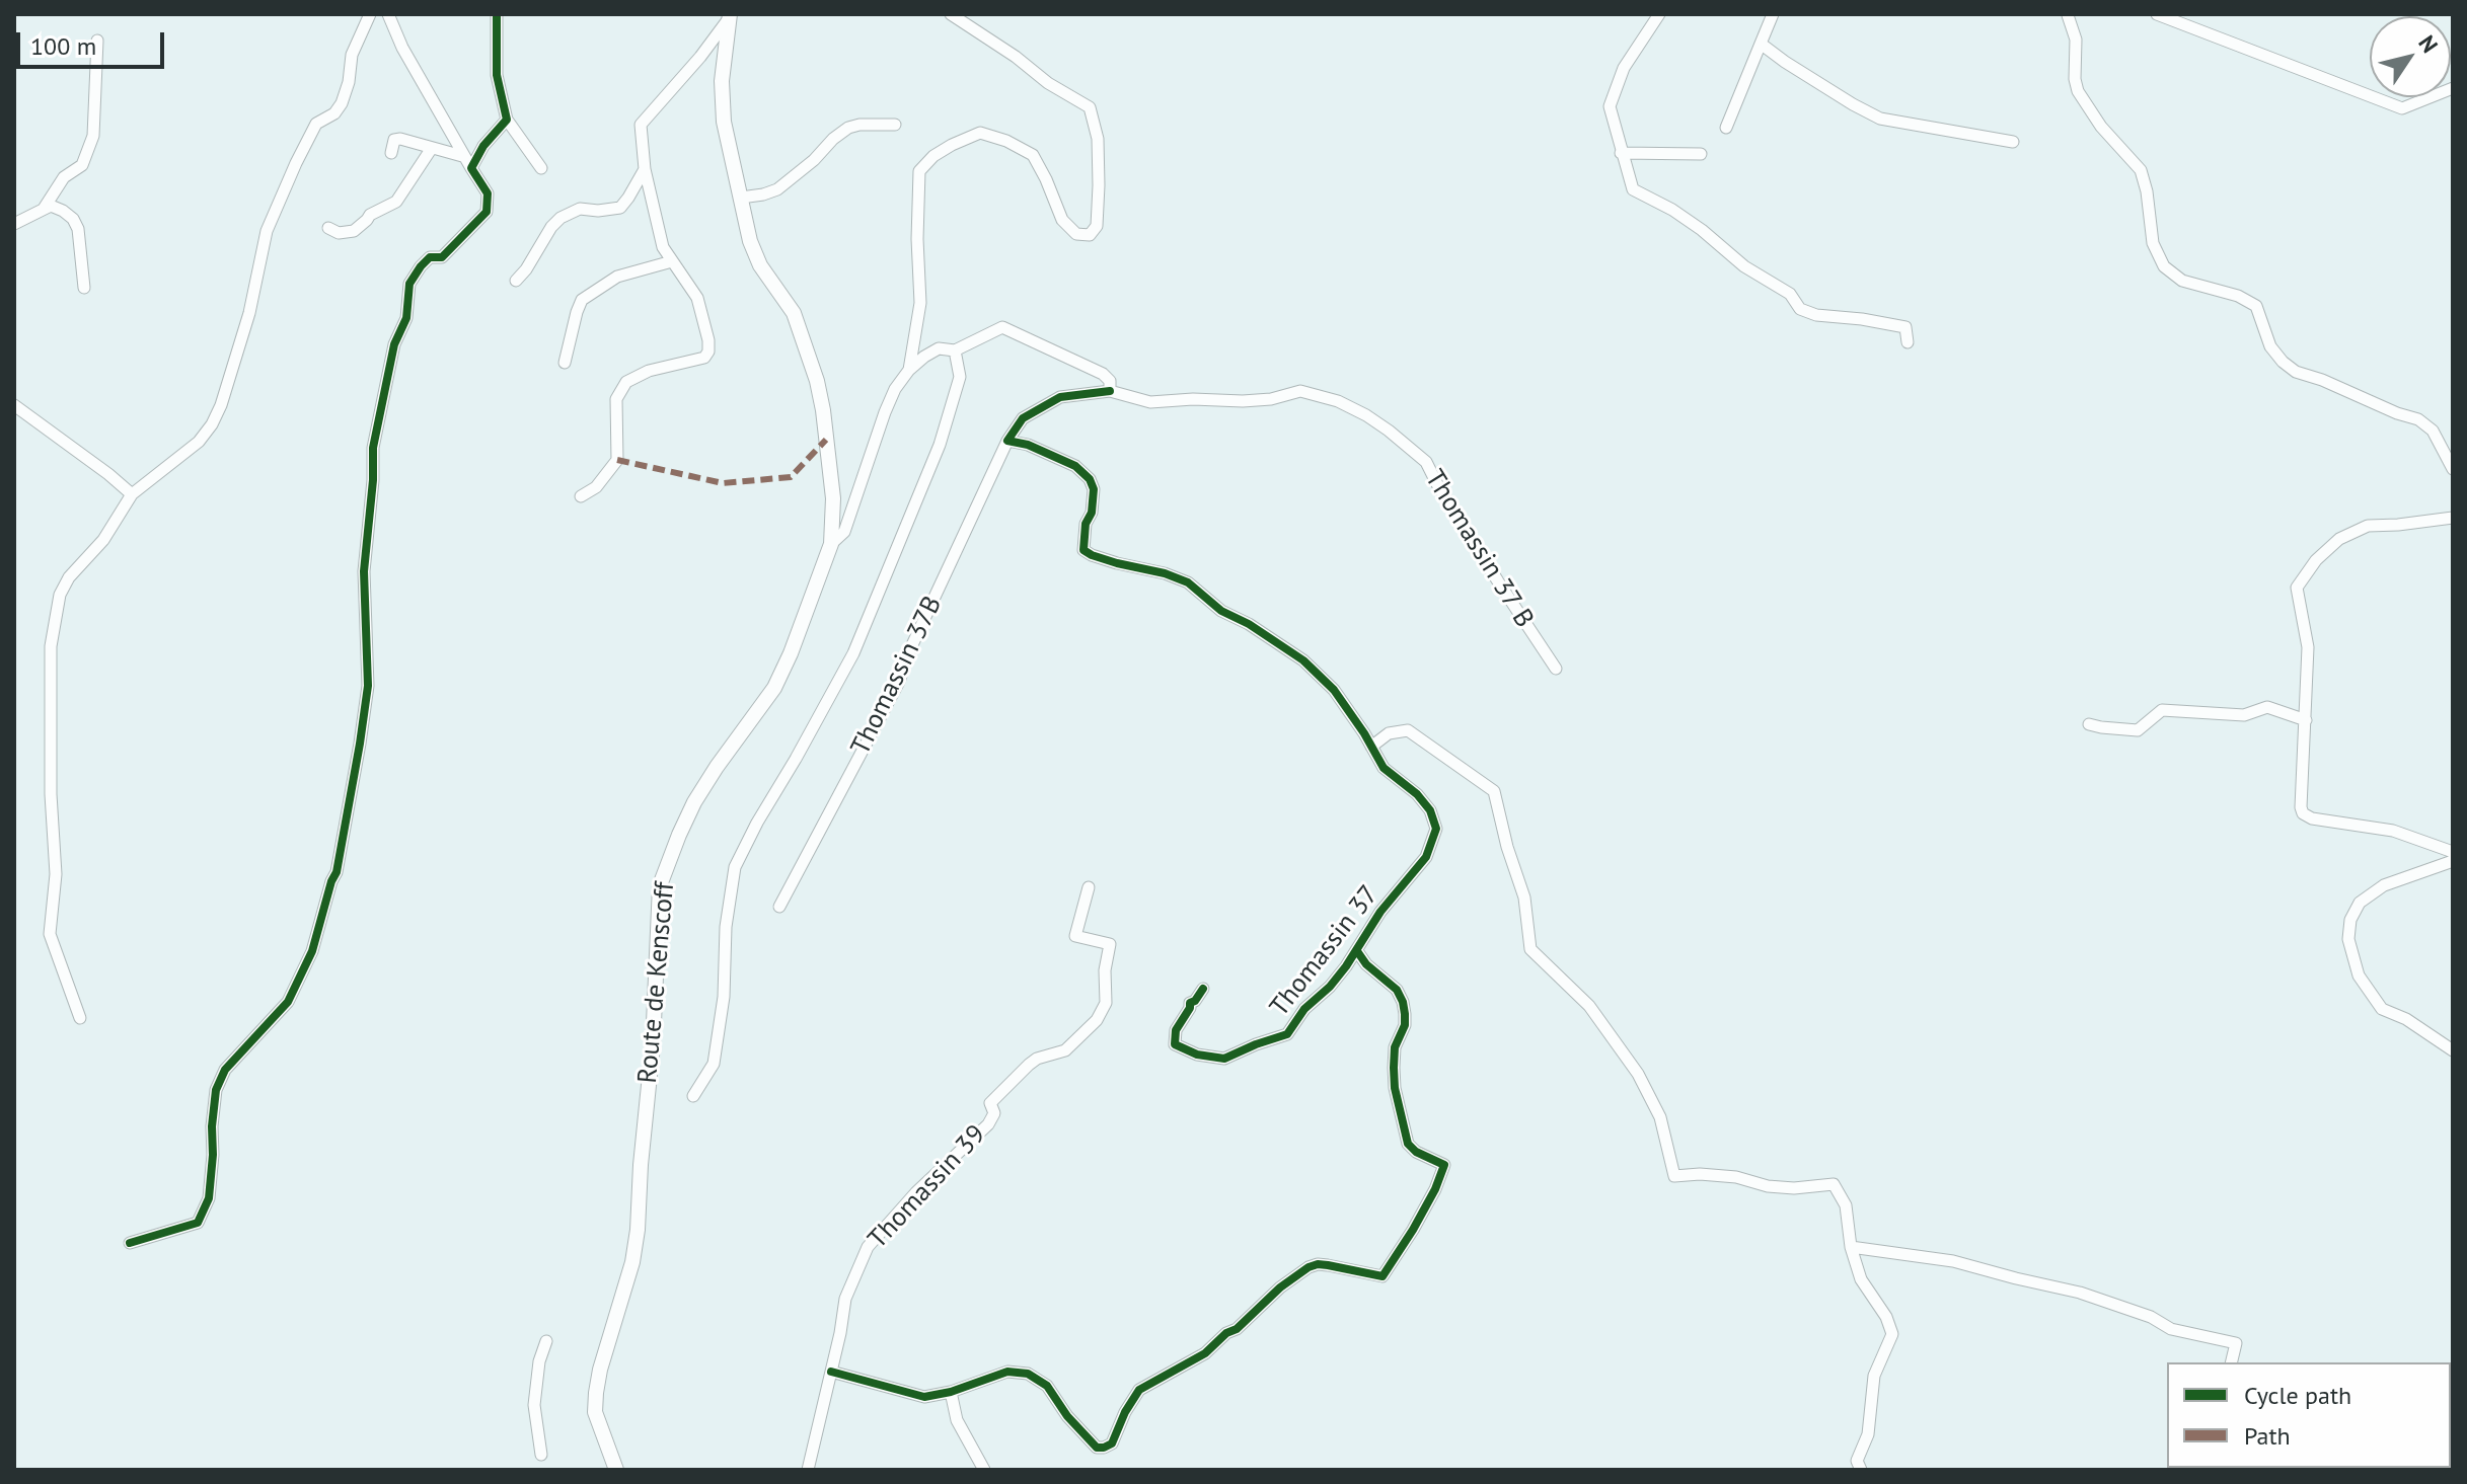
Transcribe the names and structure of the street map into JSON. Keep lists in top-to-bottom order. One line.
{"streets":{"main road":["Route de Kenscoff"],"street":["Thomassin 37 B","Thomassin 37B","Thomassin 37","Thomassin 39"]},"crossings":[["Thomassin 37 B","Thomassin 37B"],["Thomassin 37 B","Route de Kenscoff"],["Thomassin 37B","Thomassin 37"]],"legend":["Cycle path","Path"],"scale_bar":"100 m","north":"top right"}
